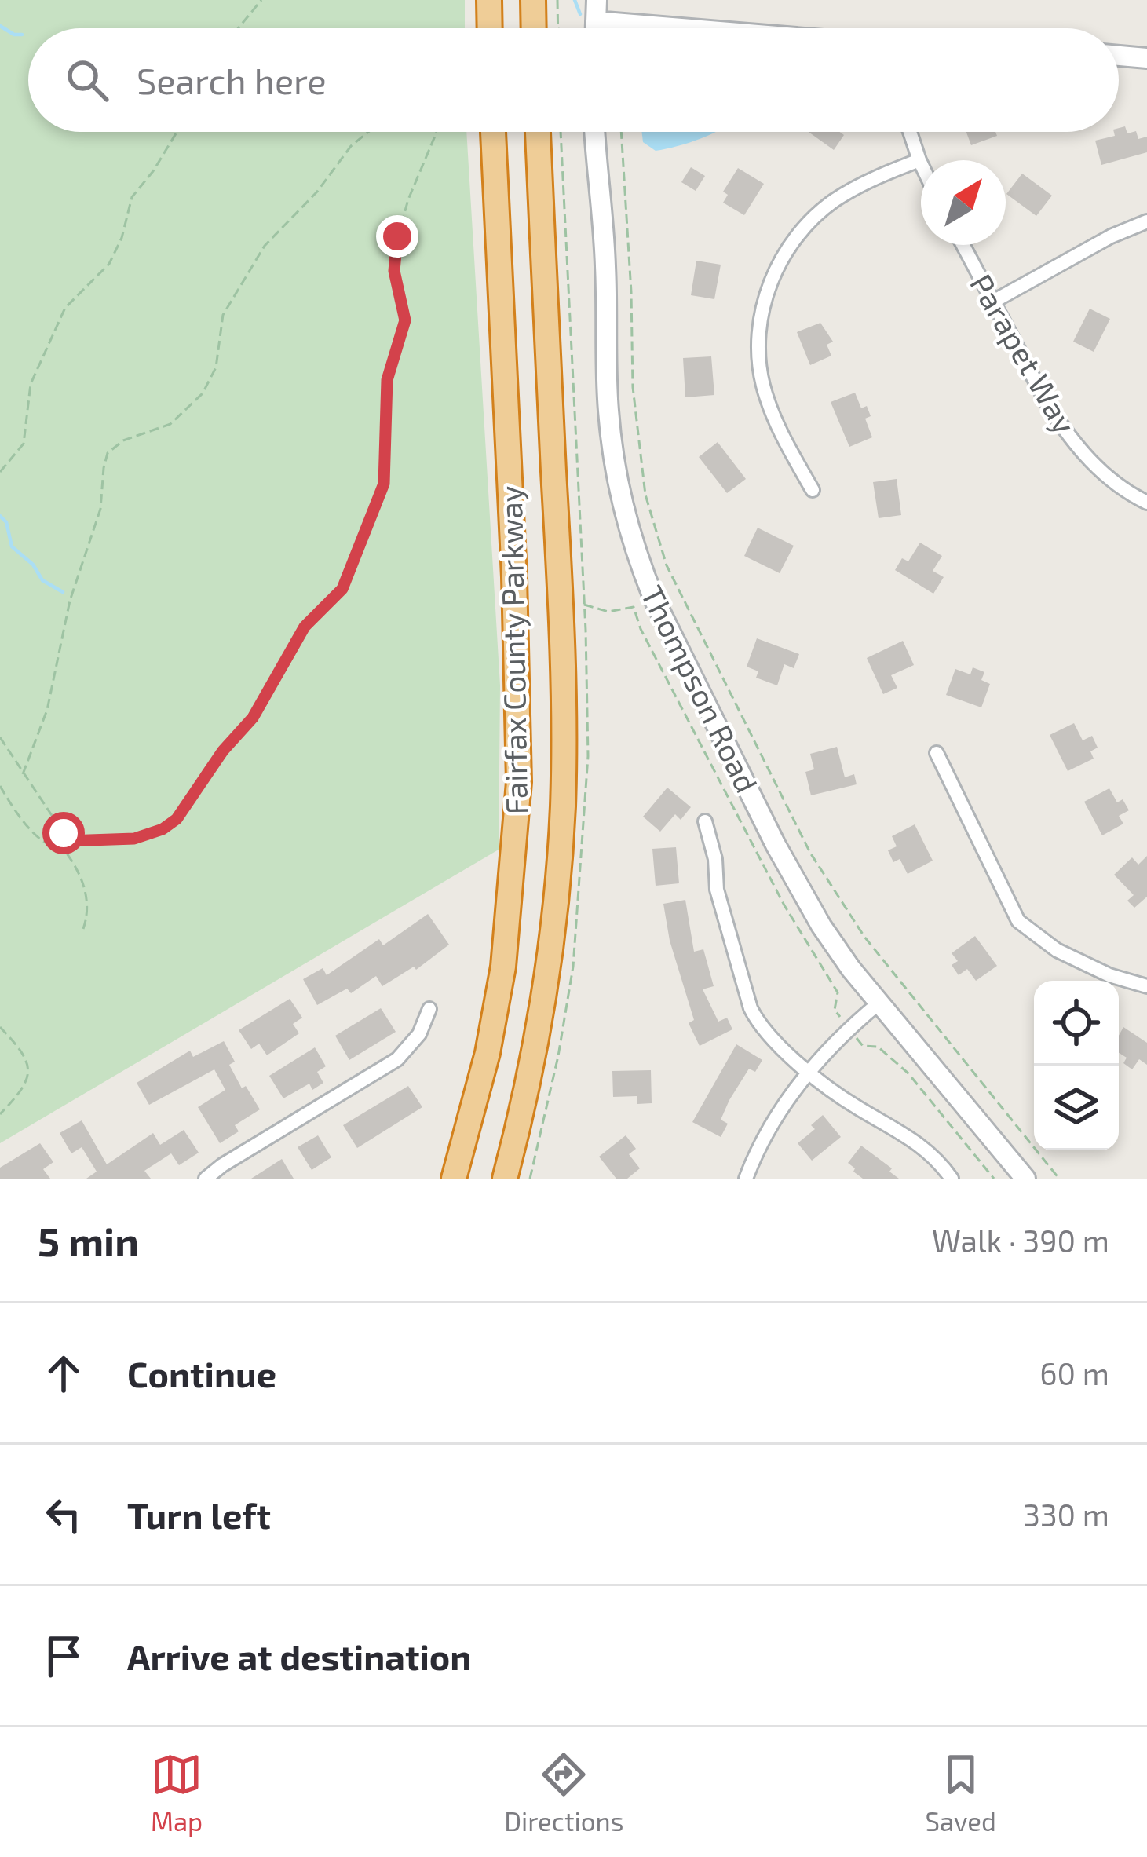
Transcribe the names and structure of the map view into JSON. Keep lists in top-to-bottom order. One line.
{"streets":{"highway":["Fairfax County Parkway"],"street":["Parapet Way","Thompson Road"]},"north":"top right","page":{"search":"Search here","heading":["5 min","Walk · 390 m"],"list":[["Continue","60 m"],["Turn left","330 m"],"Arrive at destination"],"nav":["Map","Directions","Saved"]}}
